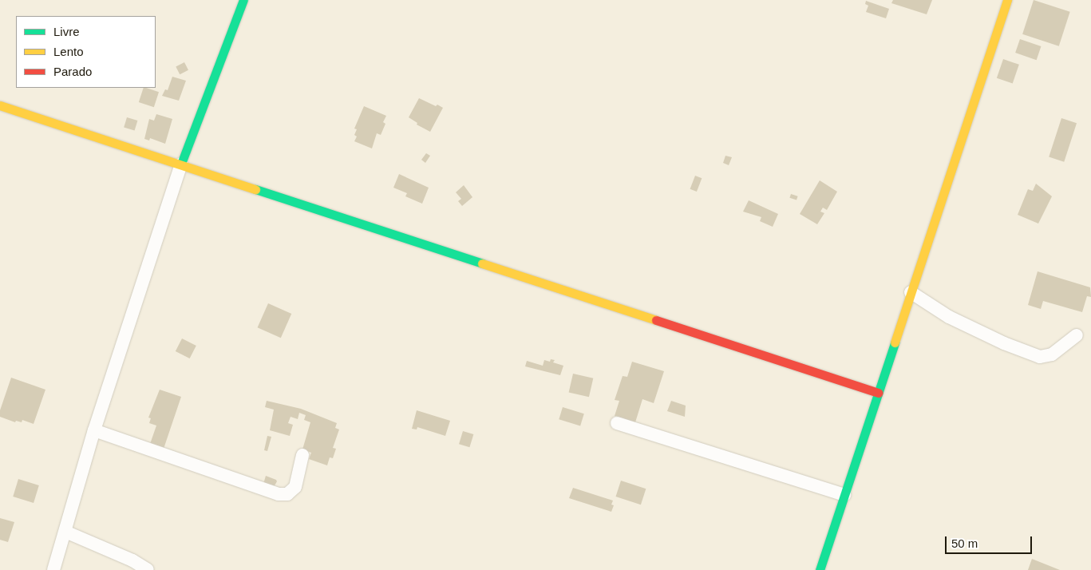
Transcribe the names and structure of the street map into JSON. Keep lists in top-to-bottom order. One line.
{"legend":["Livre","Lento","Parado"],"scale_bar":"50 m"}
